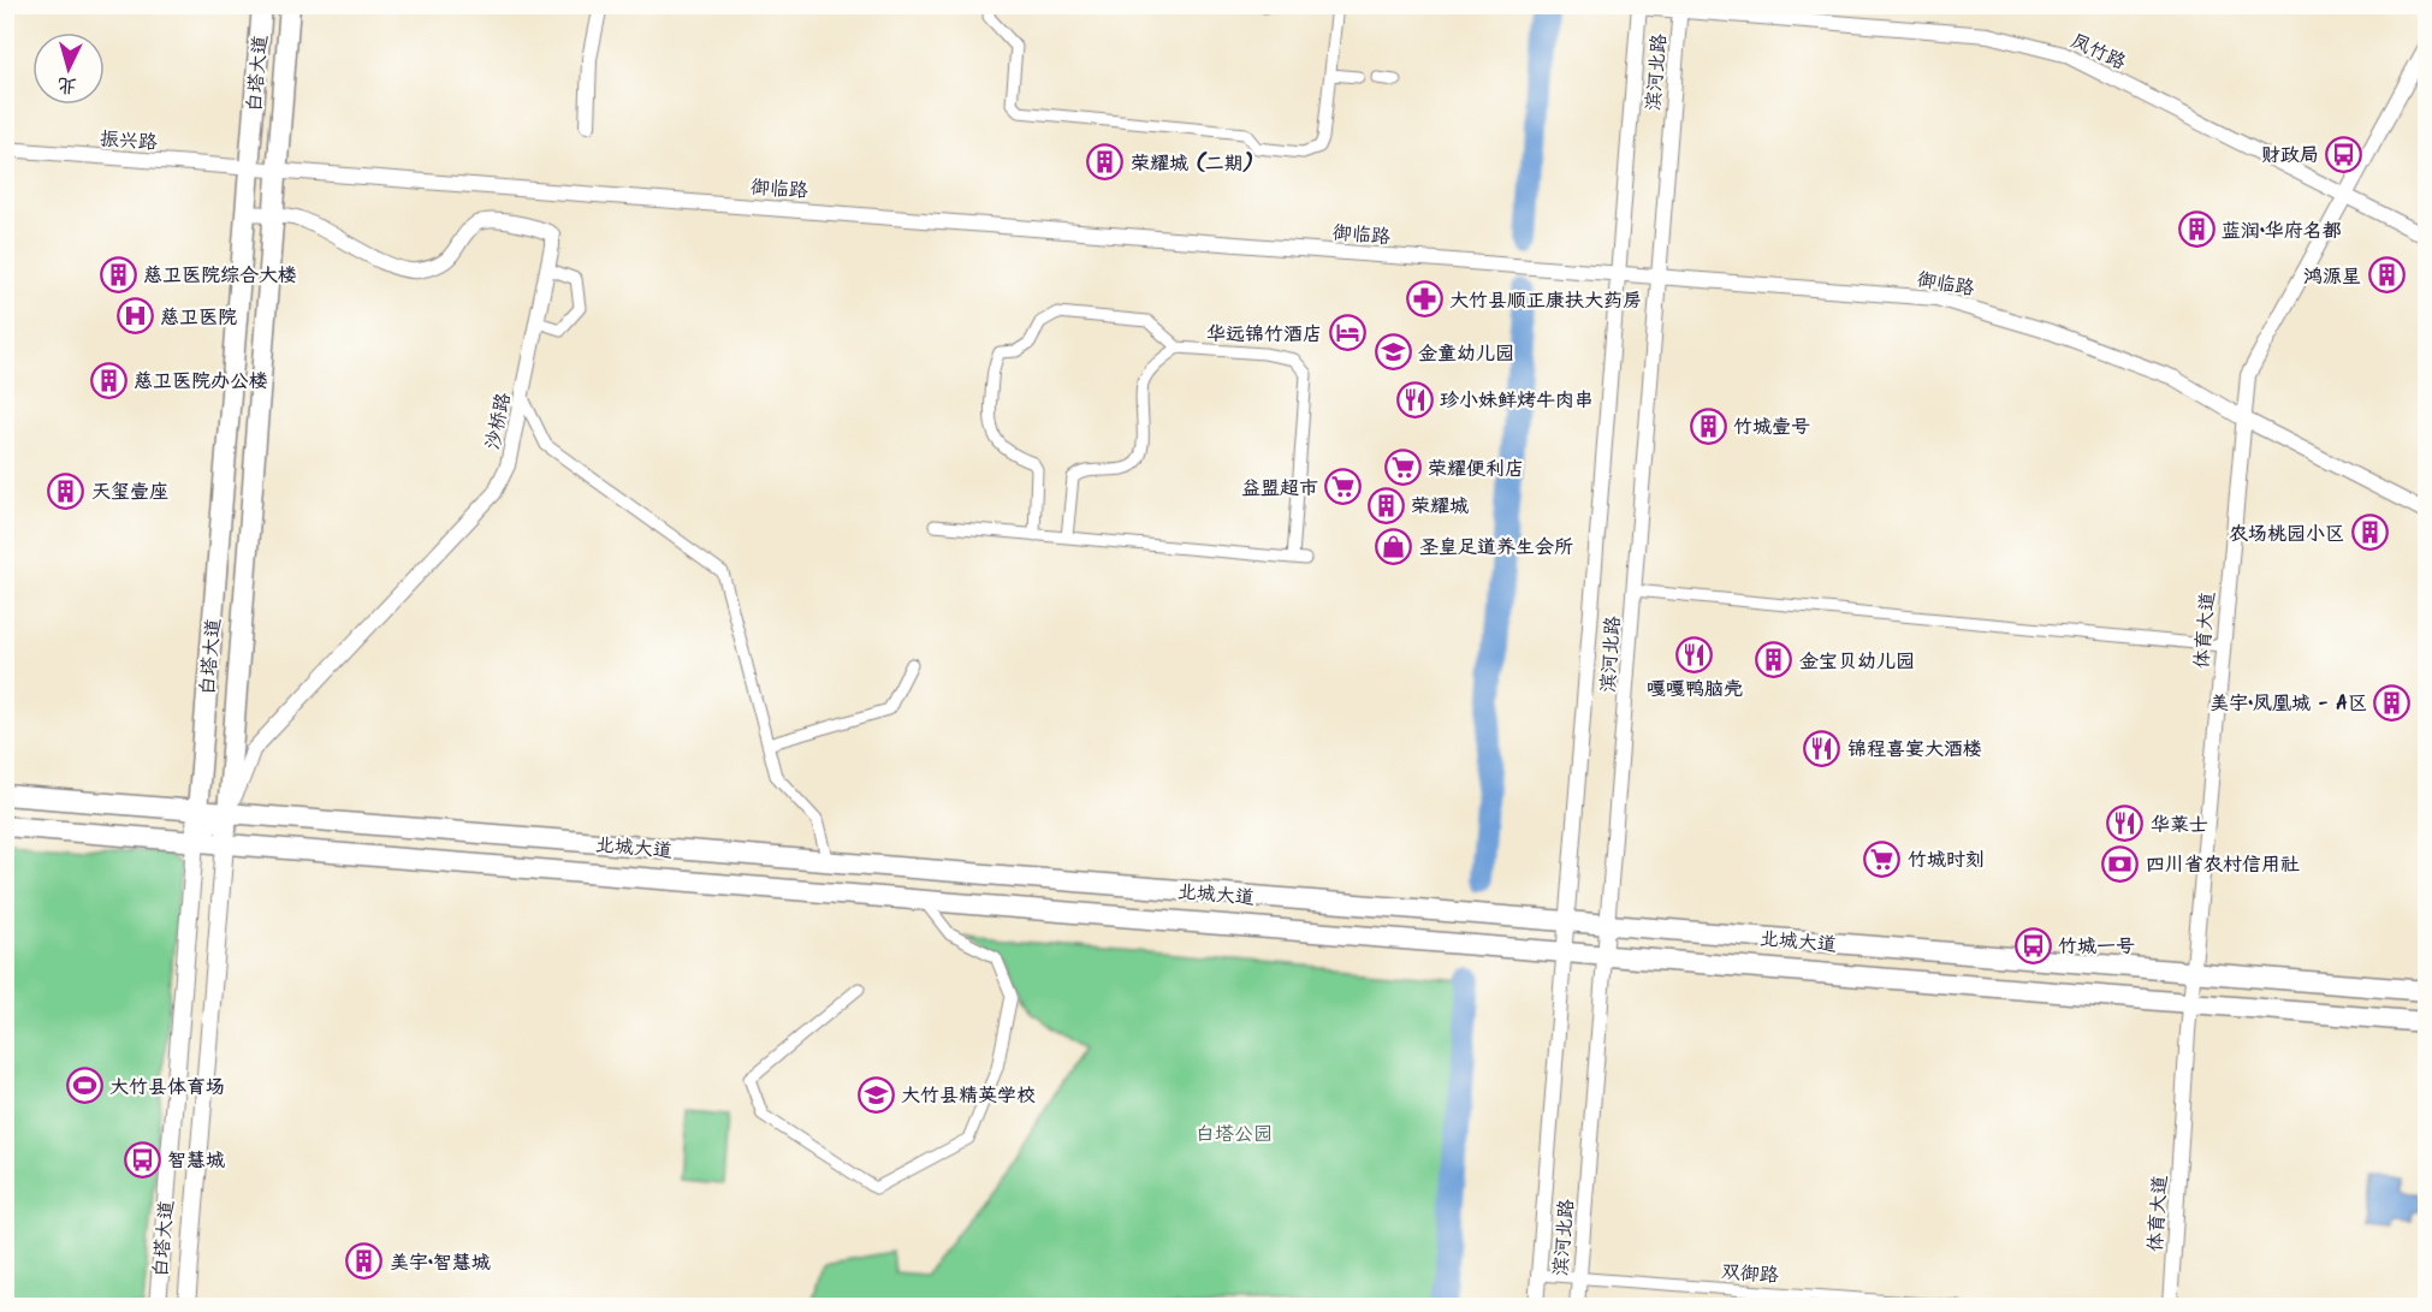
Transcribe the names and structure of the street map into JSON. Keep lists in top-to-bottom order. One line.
{"streets":{"highway":["白塔大道","北城大道"],"street":["凤竹路","滨河北路","振兴路","御临路","沙桥路","体育大道","双御路"]},"crossings":[["凤竹路","滨河北路"],["凤竹路","体育大道"],["滨河北路","御临路"],["滨河北路","北城大道"],["滨河北路","双御路"],["白塔大道","振兴路"],["白塔大道","御临路"],["白塔大道","沙桥路"],["白塔大道","北城大道"],["振兴路","御临路"],["御临路","体育大道"],["沙桥路","北城大道"],["体育大道","北城大道"]],"parks":["白塔公园"],"places":{"bus stop":["财政局","竹城一号","智慧城"],"building":["荣耀城 (二期)","蓝润•华府名都","慈卫医院综合大楼","鸿源星","慈卫医院办公楼","竹城壹号","天玺壹座","荣耀城","农场桃园小区","金宝贝幼儿园","美宇•凤凰城 - A区","美宇•智慧城"],"pharmacy":["大竹县顺正康扶大药房"],"hospital":["慈卫医院"],"hotel":["华远锦竹酒店"],"school or university":["金童幼儿园","大竹县精英学校"],"restaurant":["珍小妹鲜烤牛肉串","嘎嘎鸭脑壳","锦程喜宴大酒楼","华莱士"],"supermarket":["荣耀便利店","益盟超市","竹城时刻"],"shop":["圣皇足道养生会所"],"bank":["四川省农村信用社"],"sports":["大竹县体育场"]},"north":"bottom"}
